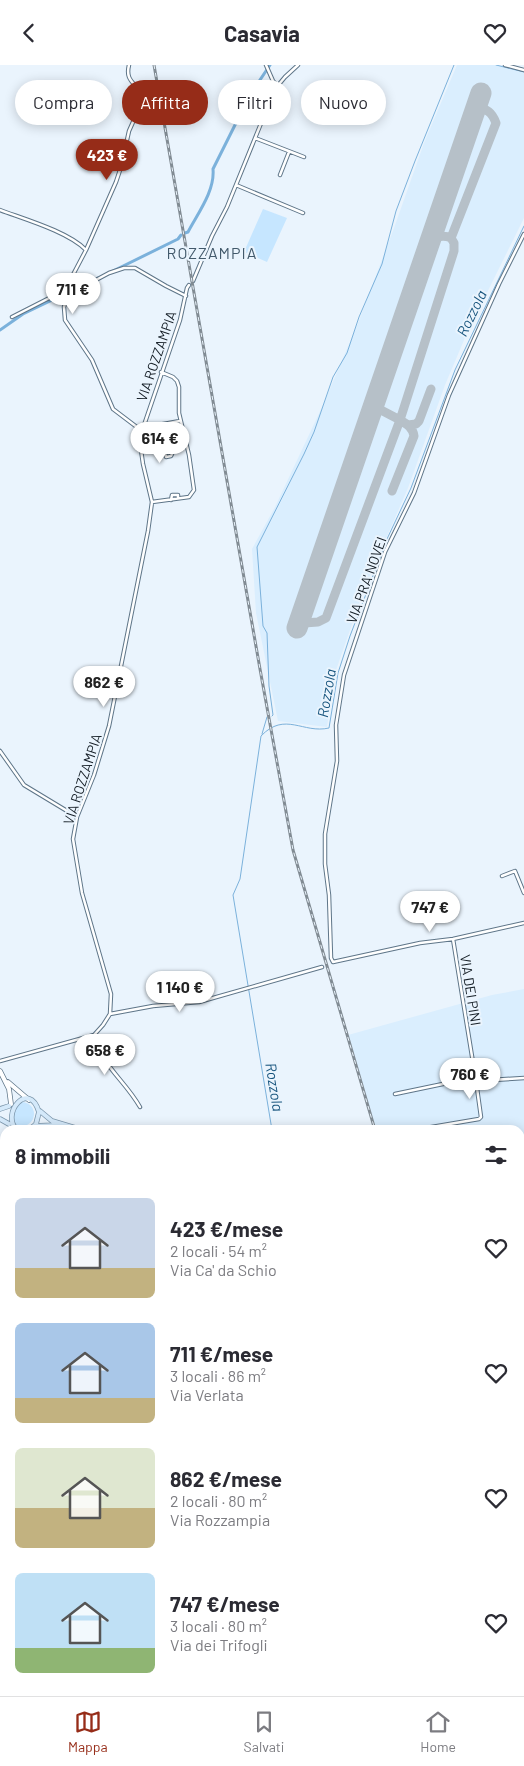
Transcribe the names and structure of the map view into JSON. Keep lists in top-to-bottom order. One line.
{"streets":{"street":["VIA ROZZAMPIA","VIA PRA' NOVEI","VIA DEI PINI"]},"crossings":[["VIA PRA' NOVEI","VIA DEI PINI"]],"districts":["ROZZAMPIA"],"water":["Rozzola"],"page":{"header":"Casavia","chip":["Compra","Affitta","Filtri","Nuovo"],"price":["423 €","711 €","614 €","862 €","747 €","1 140 €","658 €","760 €"],"heading":"8 immobili","list":[{"name":"423 €/mese","note":"2 locali · 54 m² · Via Ca' da Schio"},{"name":"711 €/mese","note":"3 locali · 86 m² · Via Verlata"},{"name":"862 €/mese","note":"2 locali · 80 m² · Via Rozzampia"},{"name":"747 €/mese","note":"3 locali · 80 m² · Via dei Trifogli"}],"tabs":["Mappa","Salvati","Home"]}}
